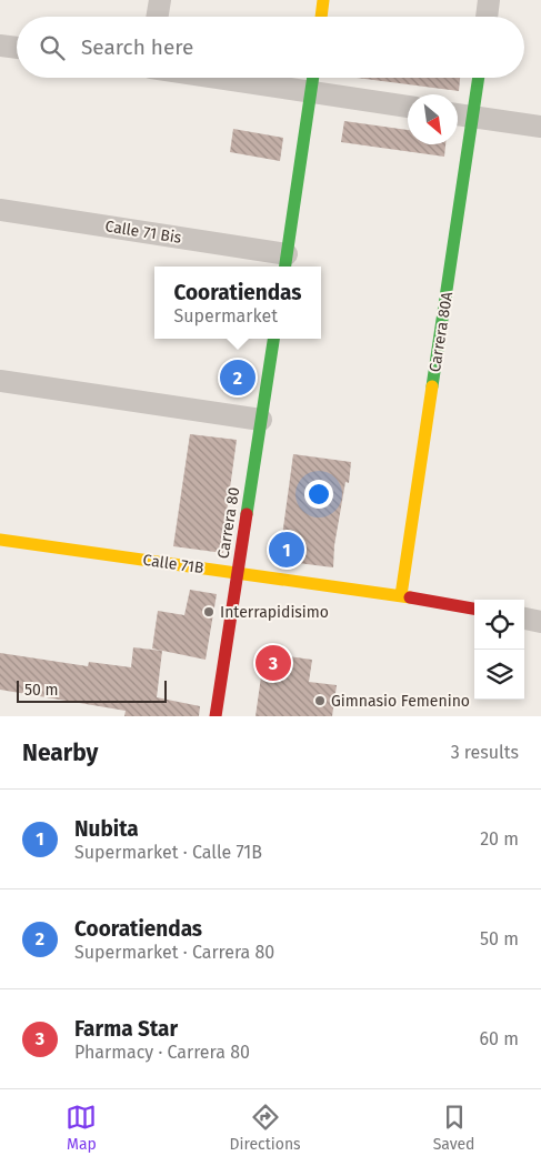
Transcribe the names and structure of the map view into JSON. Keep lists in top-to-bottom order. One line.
{"streets":{"street":["Calle 71 Bis","Carrera 80A","Carrera 80","Calle 71B"]},"crossings":[["Carrera 80A","Calle 71B"],["Carrera 80","Calle 71B"]],"places":["Interrapidisimo","Gimnasio Femenino"],"scale_bar":"50 m","north":"bottom right","page":{"search":"Search here","popup":["Cooratiendas","Supermarket"],"pins":["2","1","3"],"scale":"50 m","heading":["Nearby","3 results"],"list":[{"mark":"1","name":"Nubita","note":"Supermarket · Calle 71B","value":"20 m"},{"mark":"2","name":"Cooratiendas","note":"Supermarket · Carrera 80","value":"50 m"},{"mark":"3","name":"Farma Star","note":"Pharmacy · Carrera 80","value":"60 m"}],"nav":["Map","Directions","Saved"]}}
